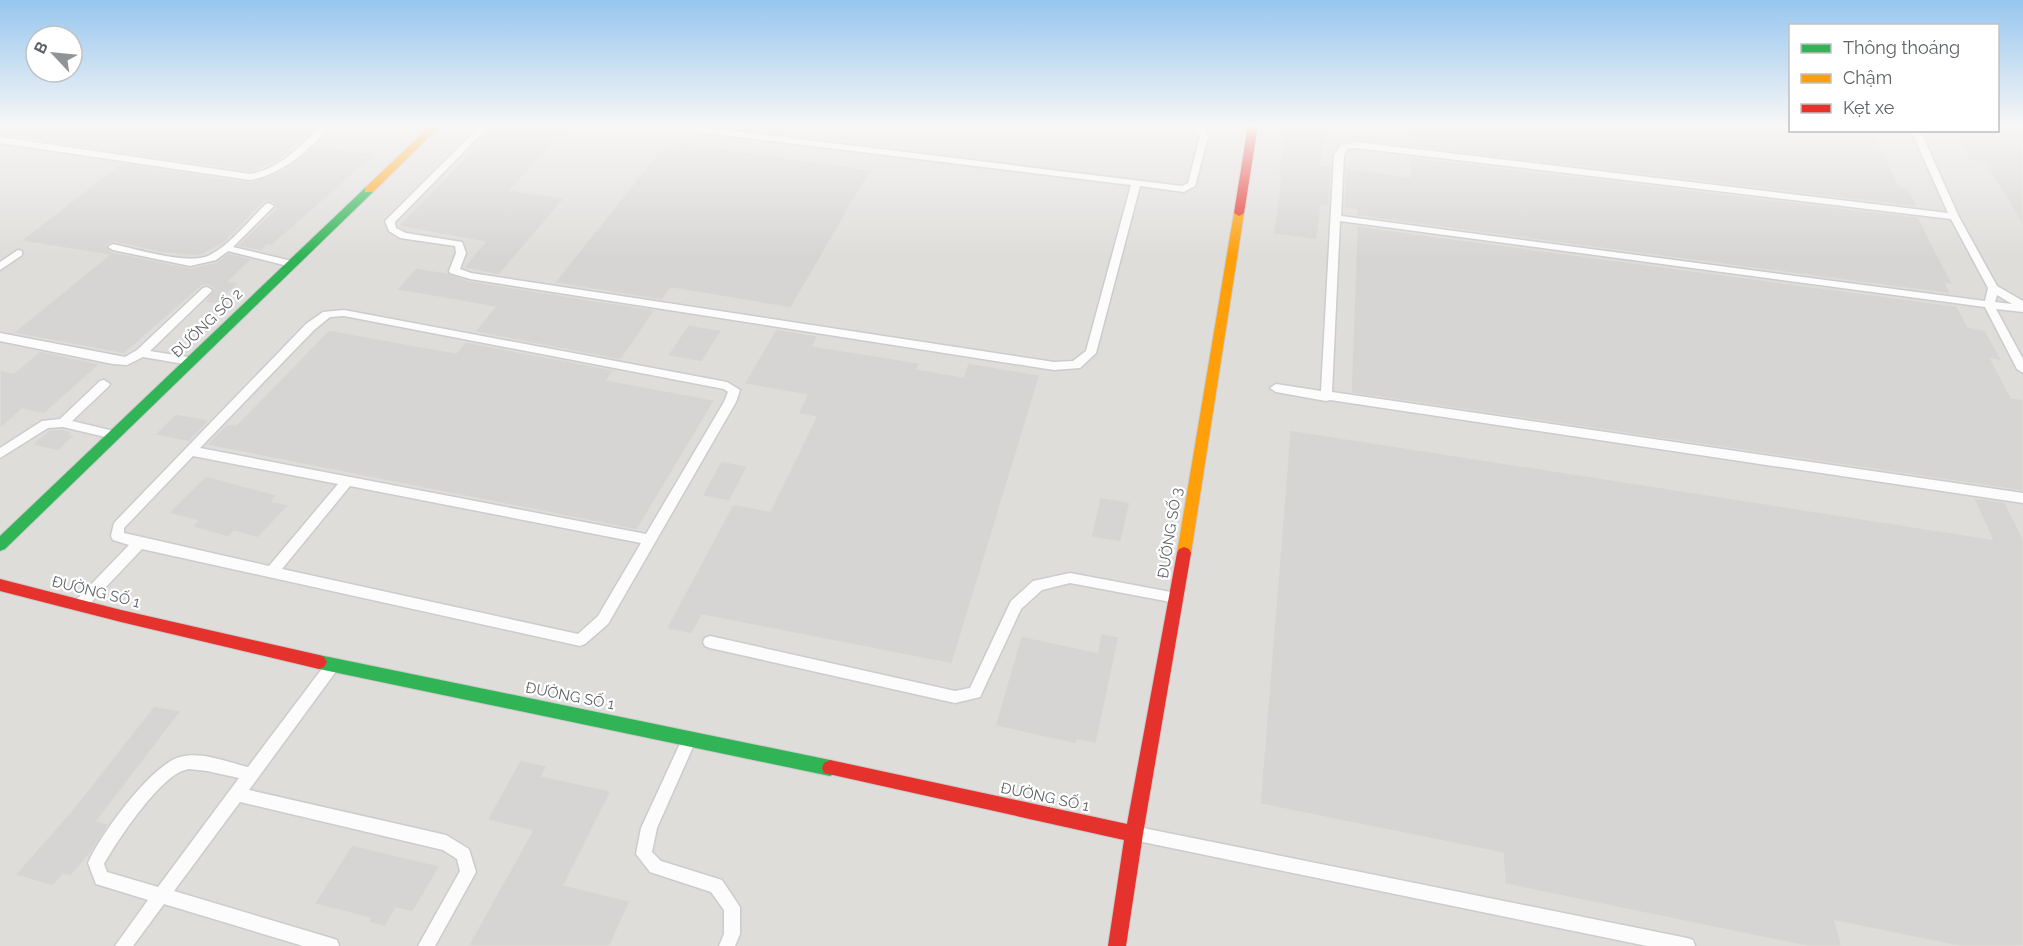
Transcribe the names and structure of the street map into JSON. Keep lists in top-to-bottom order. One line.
{"streets":{"street":["ĐƯỜNG SỐ 2","ĐƯỜNG SỐ 3","ĐƯỜNG SỐ 1"]},"crossings":[["ĐƯỜNG SỐ 3","ĐƯỜNG SỐ 1"]],"legend":["Thông thoáng","Chậm","Kẹt xe"],"north":"top left"}
